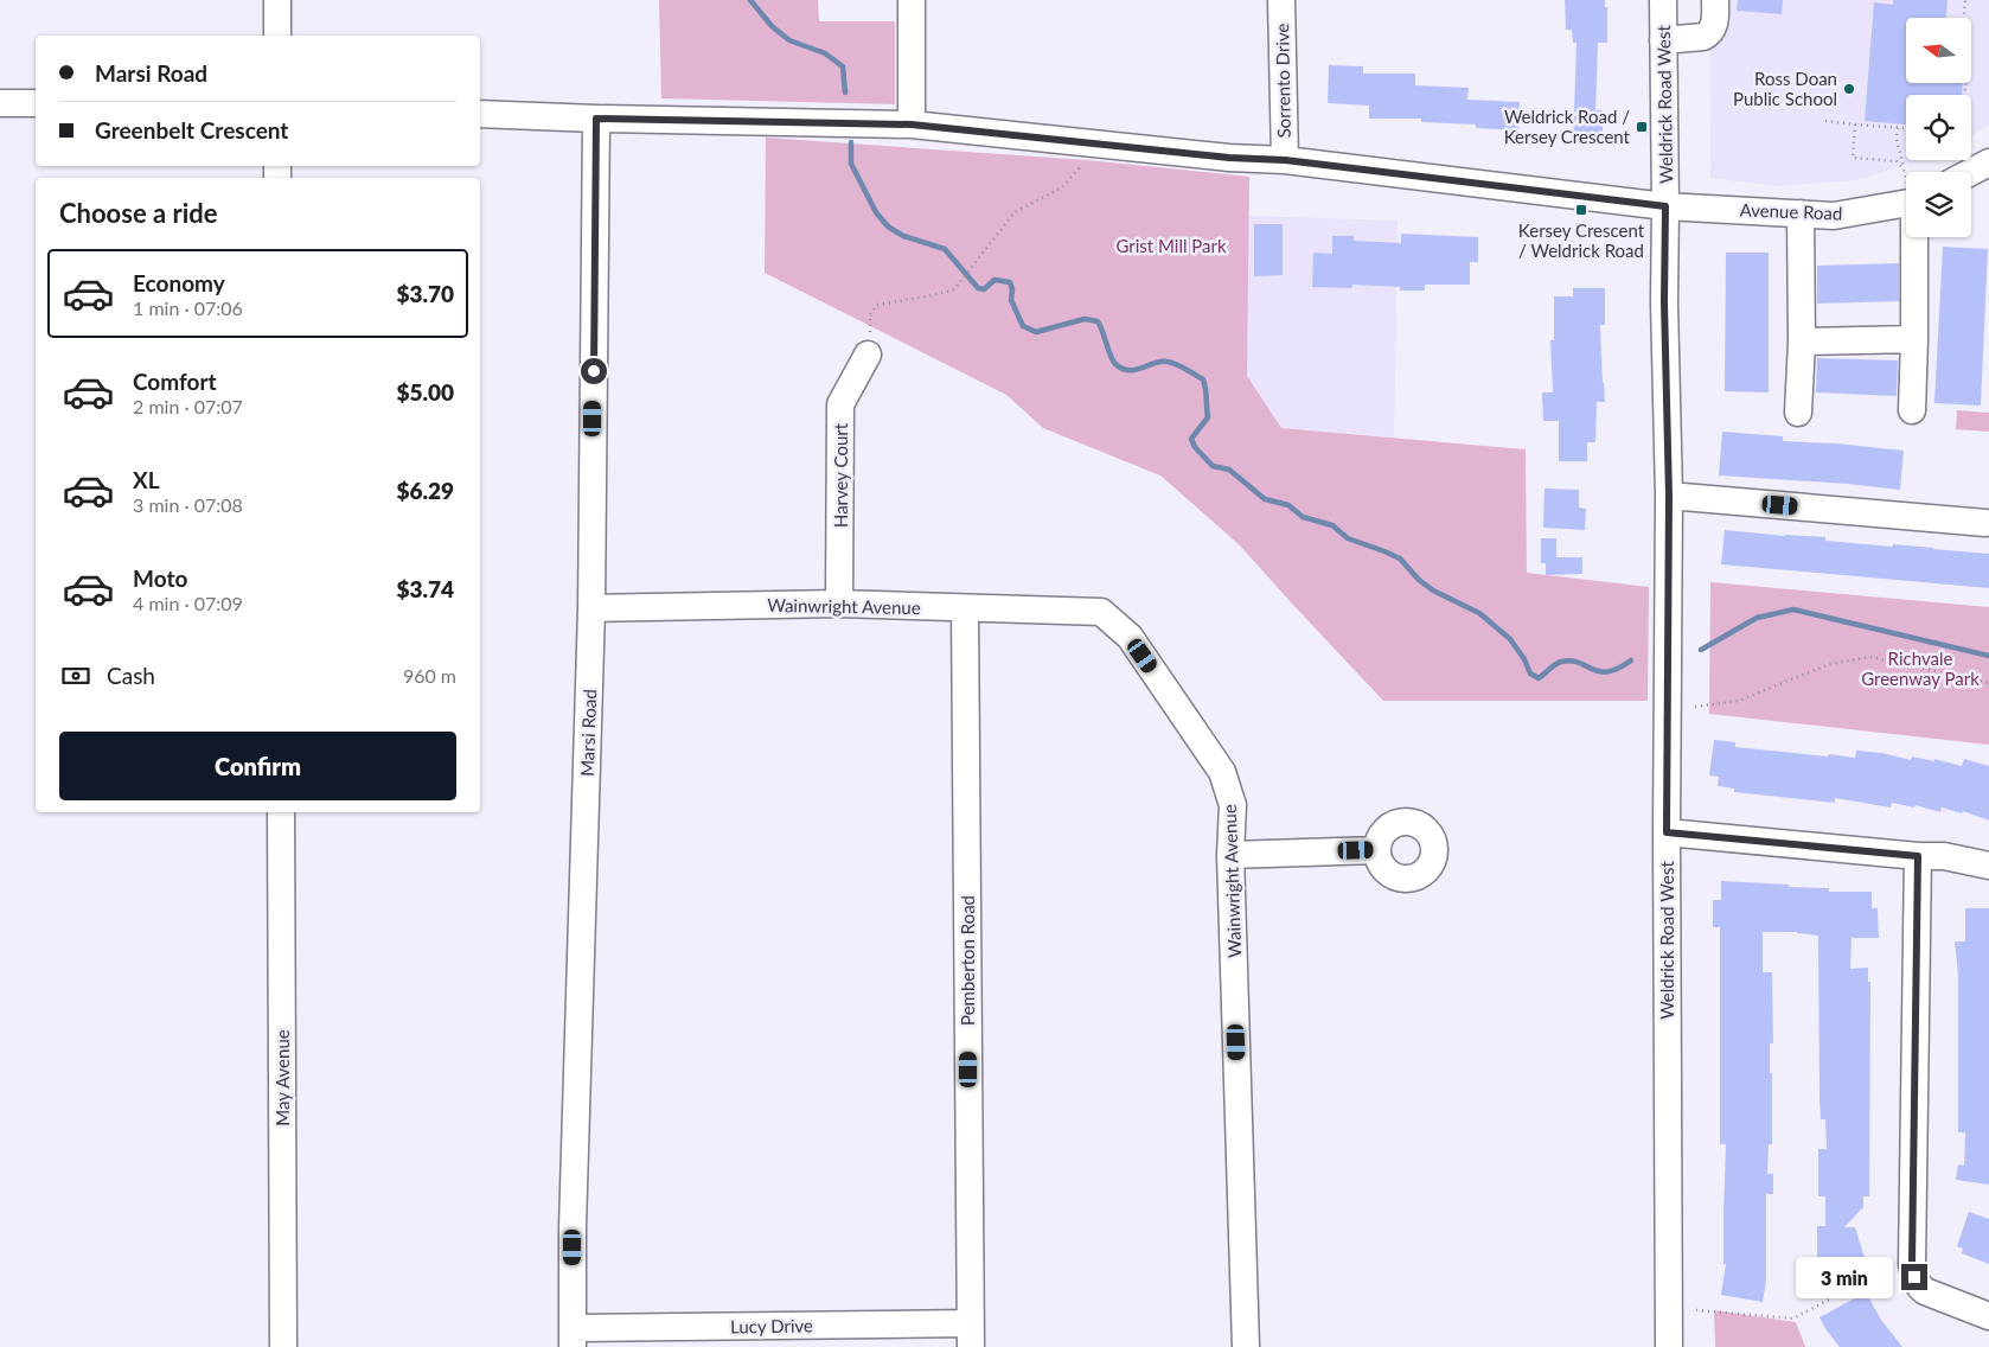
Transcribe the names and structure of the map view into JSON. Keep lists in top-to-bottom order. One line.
{"streets":{"street":["Sorrento Drive","Weldrick Road West","Avenue Road","Harvey Court","Wainwright Avenue","Marsi Road","Pemberton Road","May Avenue","Lucy Drive"]},"crossings":[["Sorrento Drive","Avenue Road"],["Weldrick Road West","Avenue Road"],["Avenue Road","Marsi Road"],["Harvey Court","Wainwright Avenue"],["Wainwright Avenue","Marsi Road"],["Wainwright Avenue","Pemberton Road"],["Marsi Road","Lucy Drive"],["Pemberton Road","Lucy Drive"]],"parks":["Grist Mill Park","Richvale Greenway Park"],"places":{"other":["Ross Doan Public School"],"transit":["Weldrick Road / Kersey Crescent","Kersey Crescent / Weldrick Road"]},"north":"left","page":{"banner":["Marsi Road","Greenbelt Crescent"],"heading":"Choose a ride","list":[{"name":"Economy","note":"1 min · 07:06","value":"$3.70"},{"name":"Comfort","note":"2 min · 07:07","value":"$5.00"},{"name":"XL","note":"3 min · 07:08","value":"$6.29"},{"name":"Moto","note":"4 min · 07:09","value":"$3.74"}],"pay":["Cash","960 m"],"buttons":"Confirm","bubble":"3 min"}}
